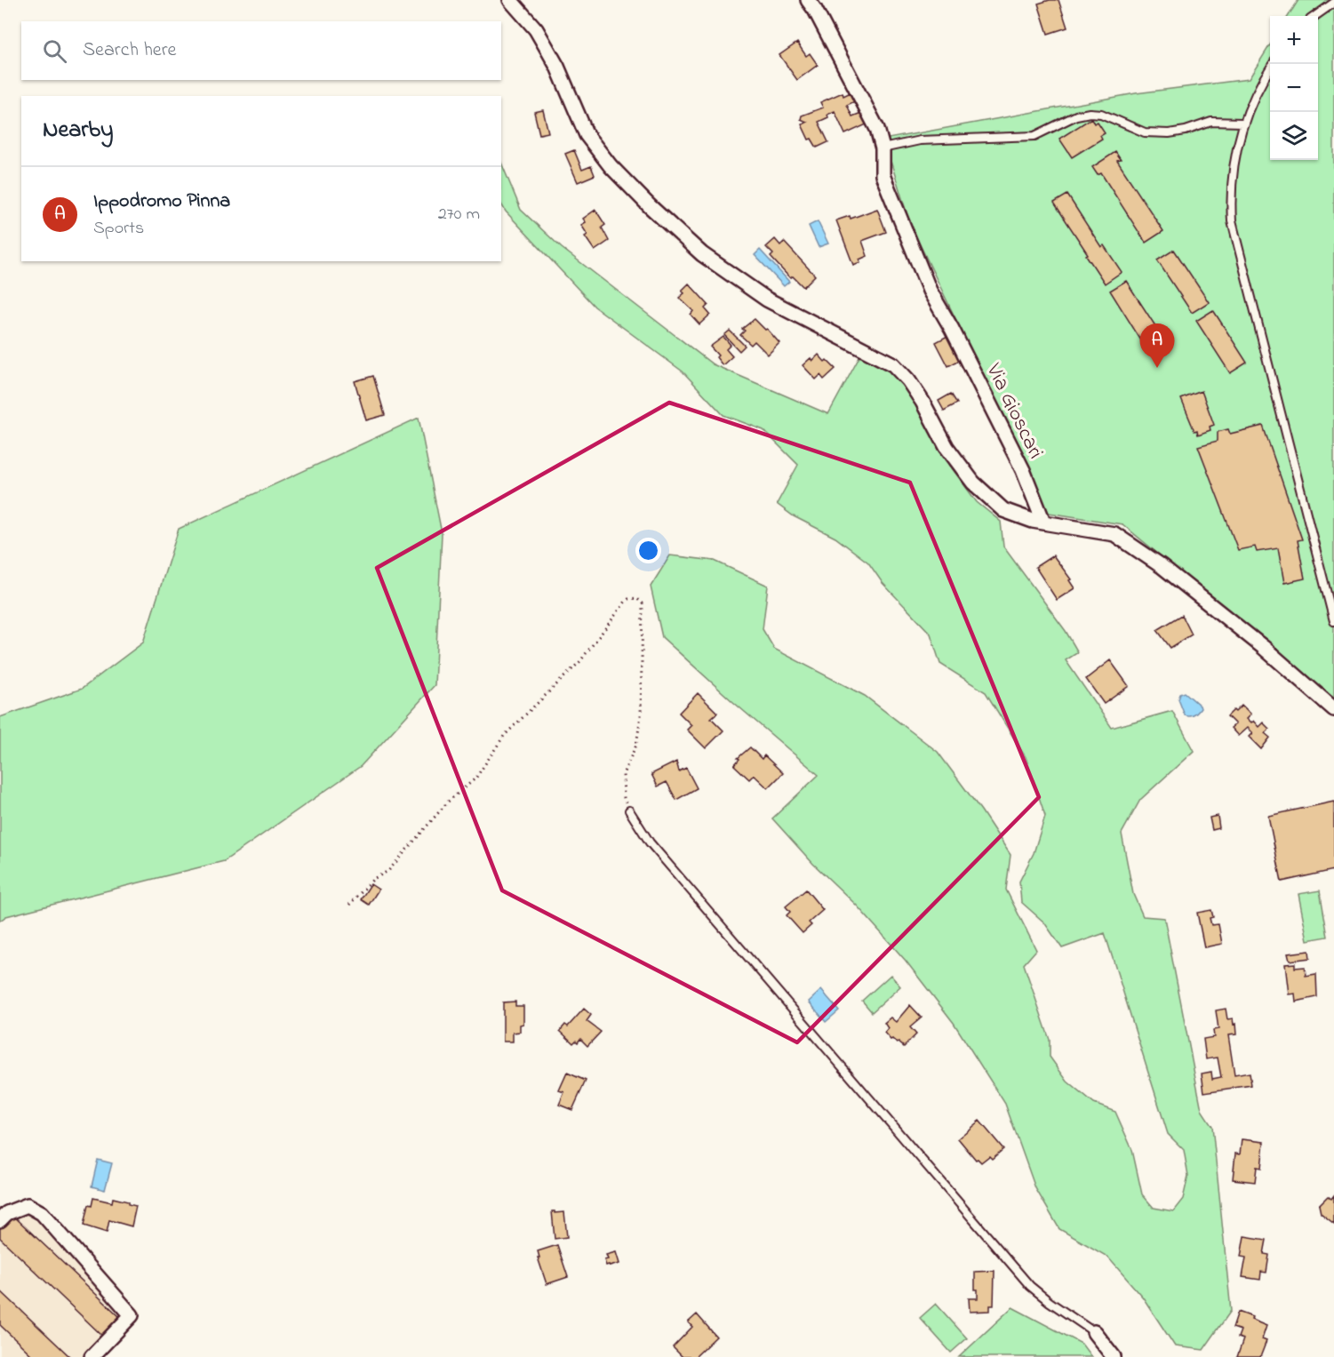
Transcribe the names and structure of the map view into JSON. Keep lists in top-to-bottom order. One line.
{"streets":{"street":["Via Gioscari"]},"page":{"map_buttons":["+","−"],"search":"Search here","heading":"Nearby","list":[{"mark":"A","name":"Ippodromo Pinna","note":"Sports","value":"270 m"}],"pins":"A"}}
